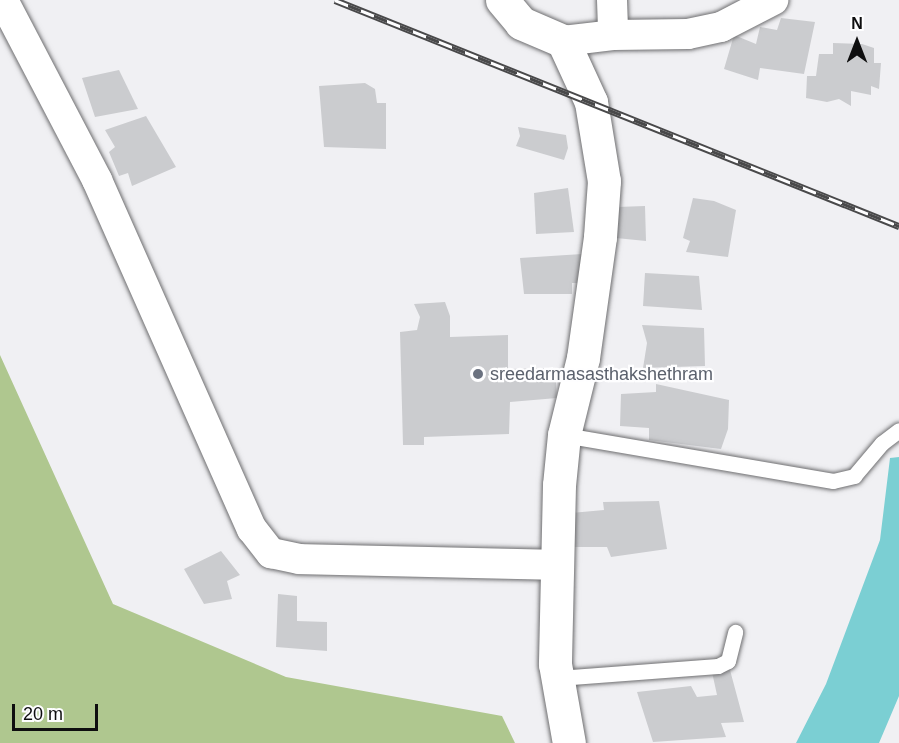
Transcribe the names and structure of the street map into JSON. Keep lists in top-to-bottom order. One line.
{"places":["sreedarmasasthakshethram"],"scale_bar":"20 m","north":"top"}
